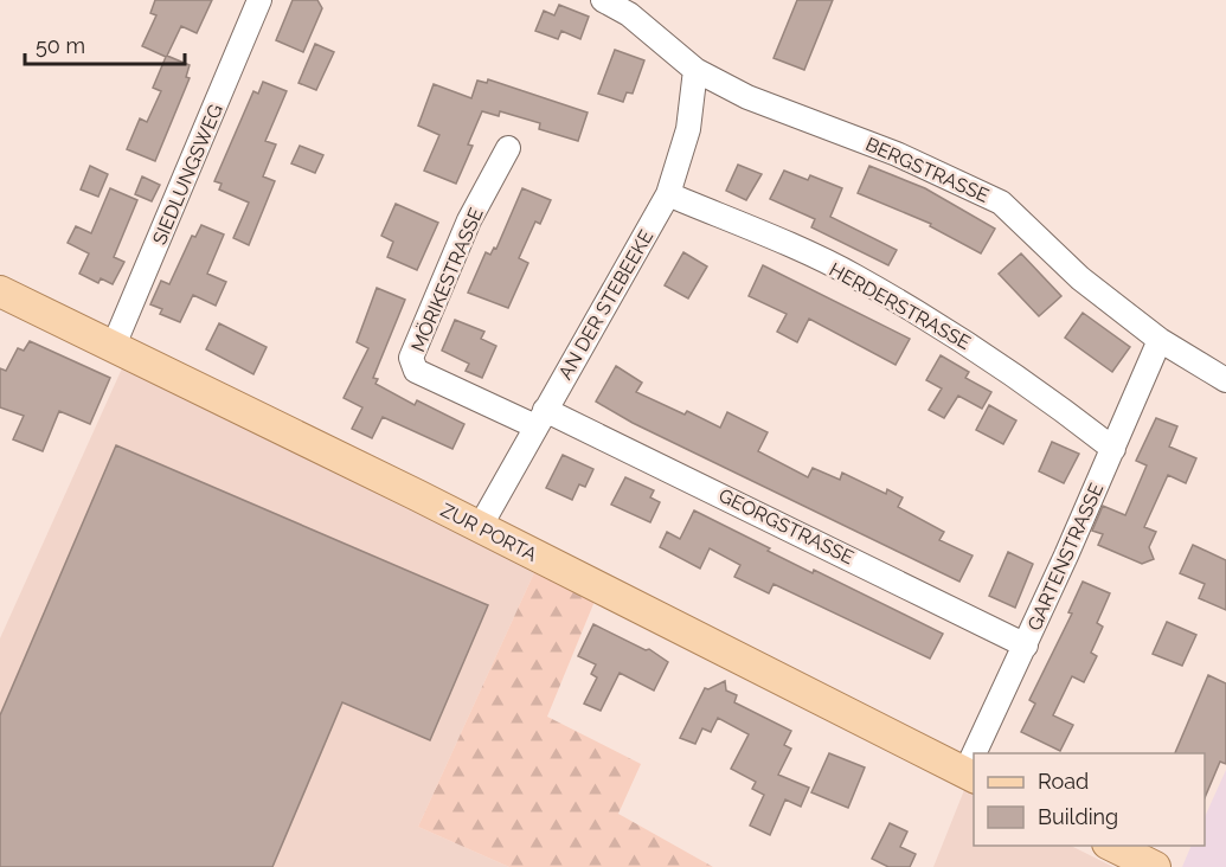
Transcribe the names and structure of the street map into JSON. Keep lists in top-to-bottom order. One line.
{"streets":{"main road":["ZUR PORTA"],"street":["BERGSTRASSE","SIEDLUNGSWEG","MÖRIKESTRASSE","AN DER STEBEEKE","HERDERSTRASSE","GEORGSTRASSE","GARTENSTRASSE"]},"crossings":[["BERGSTRASSE","AN DER STEBEEKE"],["BERGSTRASSE","GARTENSTRASSE"],["SIEDLUNGSWEG","ZUR PORTA"],["MÖRIKESTRASSE","AN DER STEBEEKE"],["MÖRIKESTRASSE","GEORGSTRASSE"],["AN DER STEBEEKE","HERDERSTRASSE"],["AN DER STEBEEKE","GEORGSTRASSE"],["AN DER STEBEEKE","ZUR PORTA"],["HERDERSTRASSE","GARTENSTRASSE"],["GEORGSTRASSE","GARTENSTRASSE"]],"legend":["Road","Building"],"scale_bar":"50 m"}
